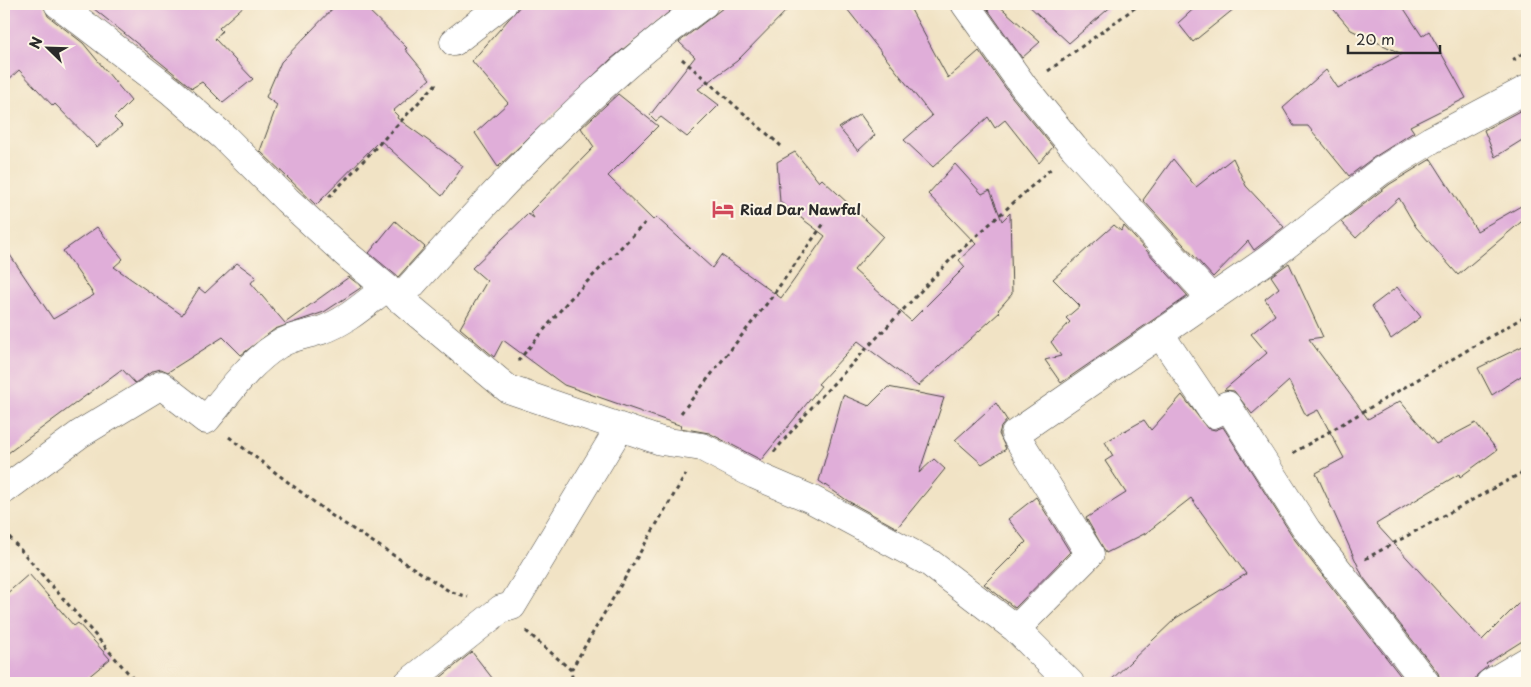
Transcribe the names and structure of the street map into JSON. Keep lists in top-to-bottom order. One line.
{"places":{"hotel":["Riad Dar Nawfal"]},"scale_bar":"20 m","north":"top left"}
